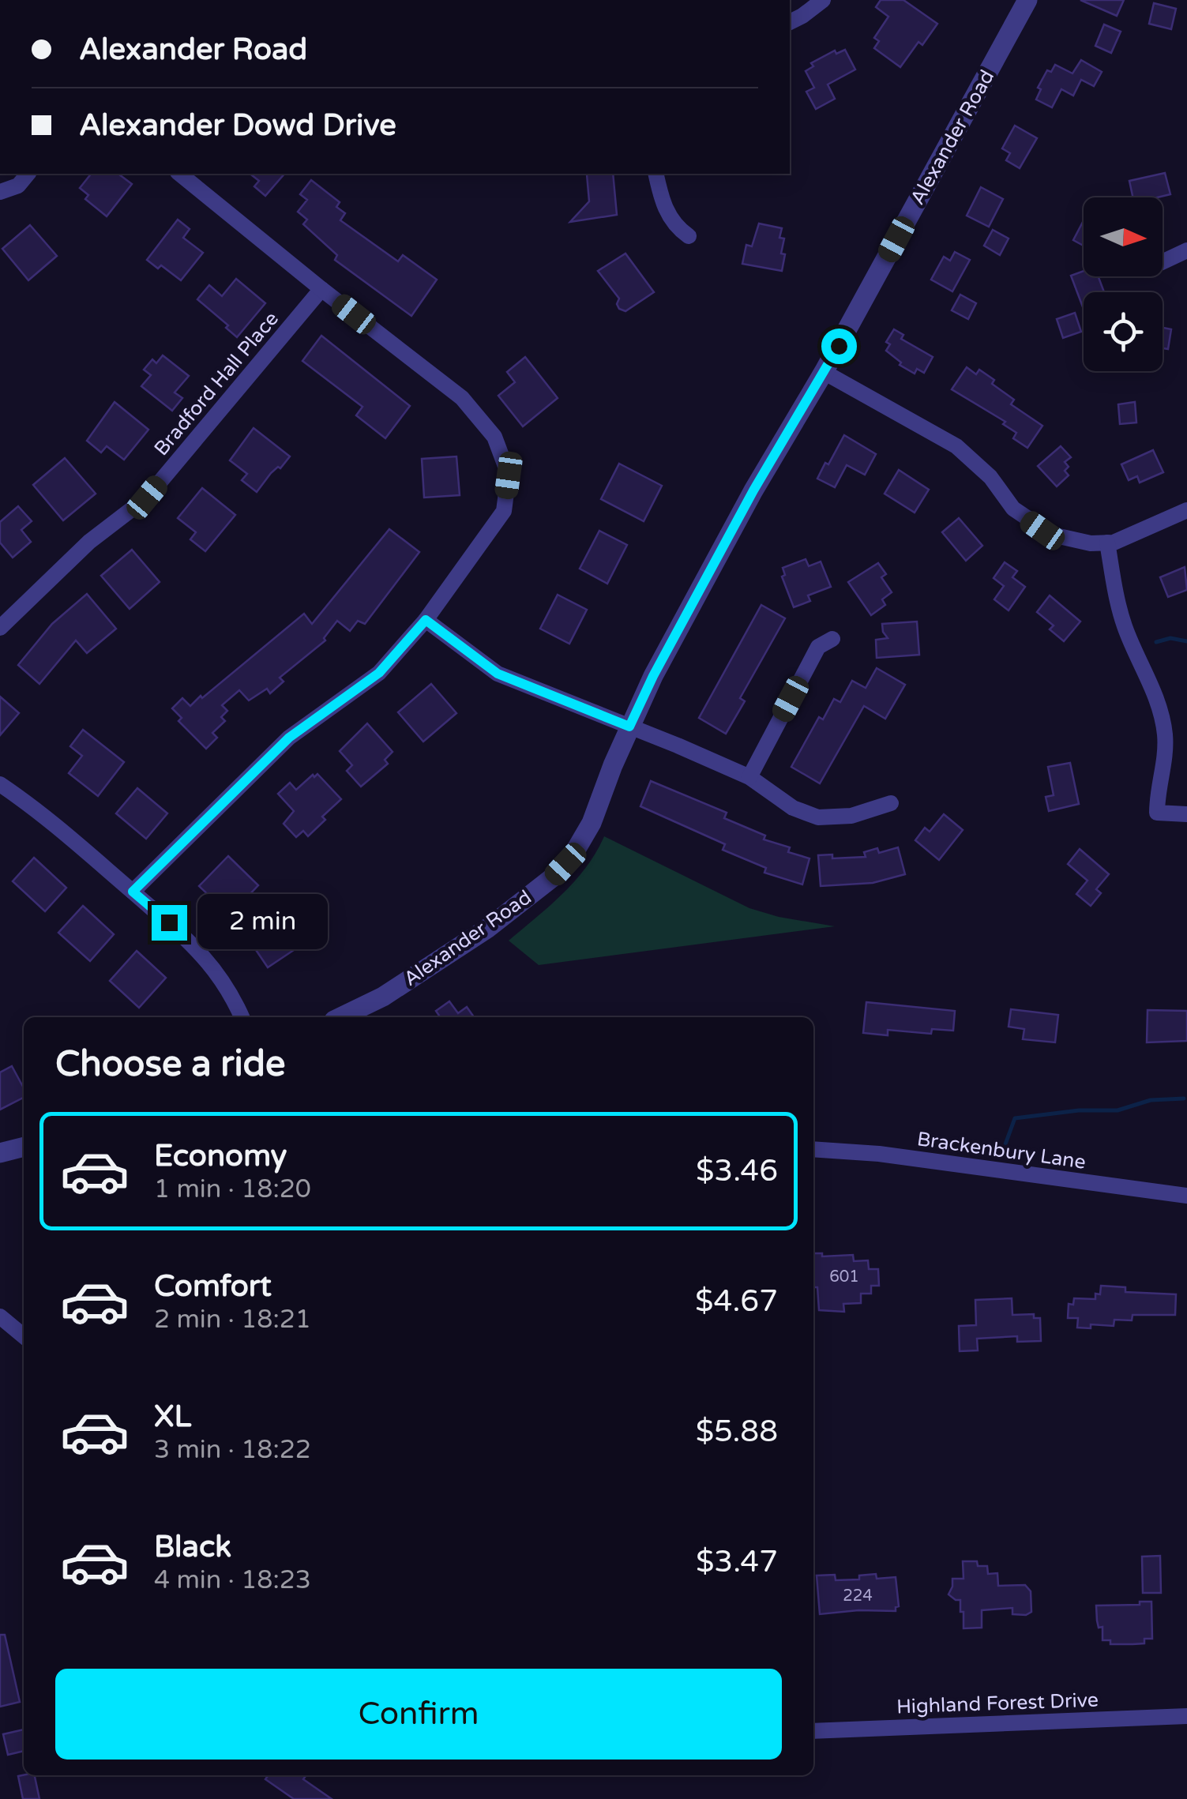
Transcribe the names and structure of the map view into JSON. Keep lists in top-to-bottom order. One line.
{"streets":{"street":["Alexander Road","Bradford Hall Place","Brackenbury Lane","Highland Forest Drive"]},"house_numbers":["601","224"],"north":"right","page":{"banner":["Alexander Road","Alexander Dowd Drive"],"bubble":"2 min","heading":"Choose a ride","list":[{"name":"Economy","note":"1 min · 18:20","value":"$3.46"},{"name":"Comfort","note":"2 min · 18:21","value":"$4.67"},{"name":"XL","note":"3 min · 18:22","value":"$5.88"},{"name":"Black","note":"4 min · 18:23","value":"$3.47"}],"buttons":"Confirm"}}
